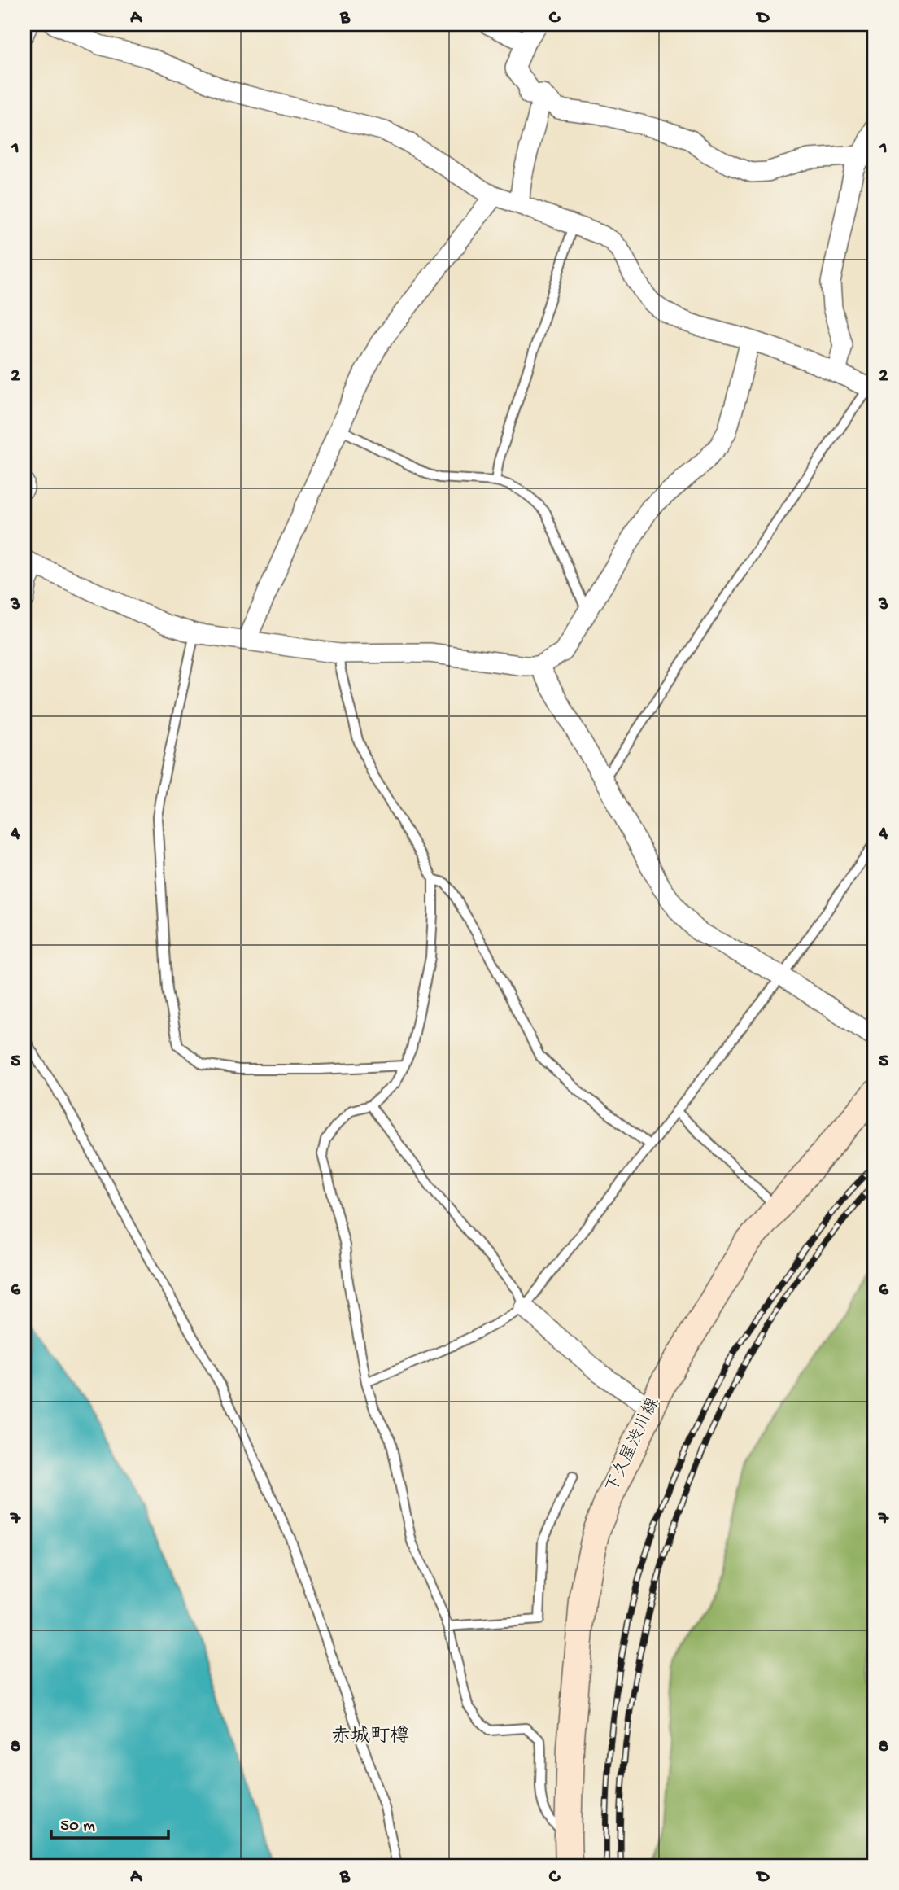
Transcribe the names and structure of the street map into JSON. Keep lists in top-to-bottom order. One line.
{"streets":{"main road":["下久屋渋川線"]},"districts":["赤城町樽"],"scale_bar":"50 m","grid":{"columns":["A","B","C","D"],"rows":["1","2","3","4","5","6","7","8"]}}
